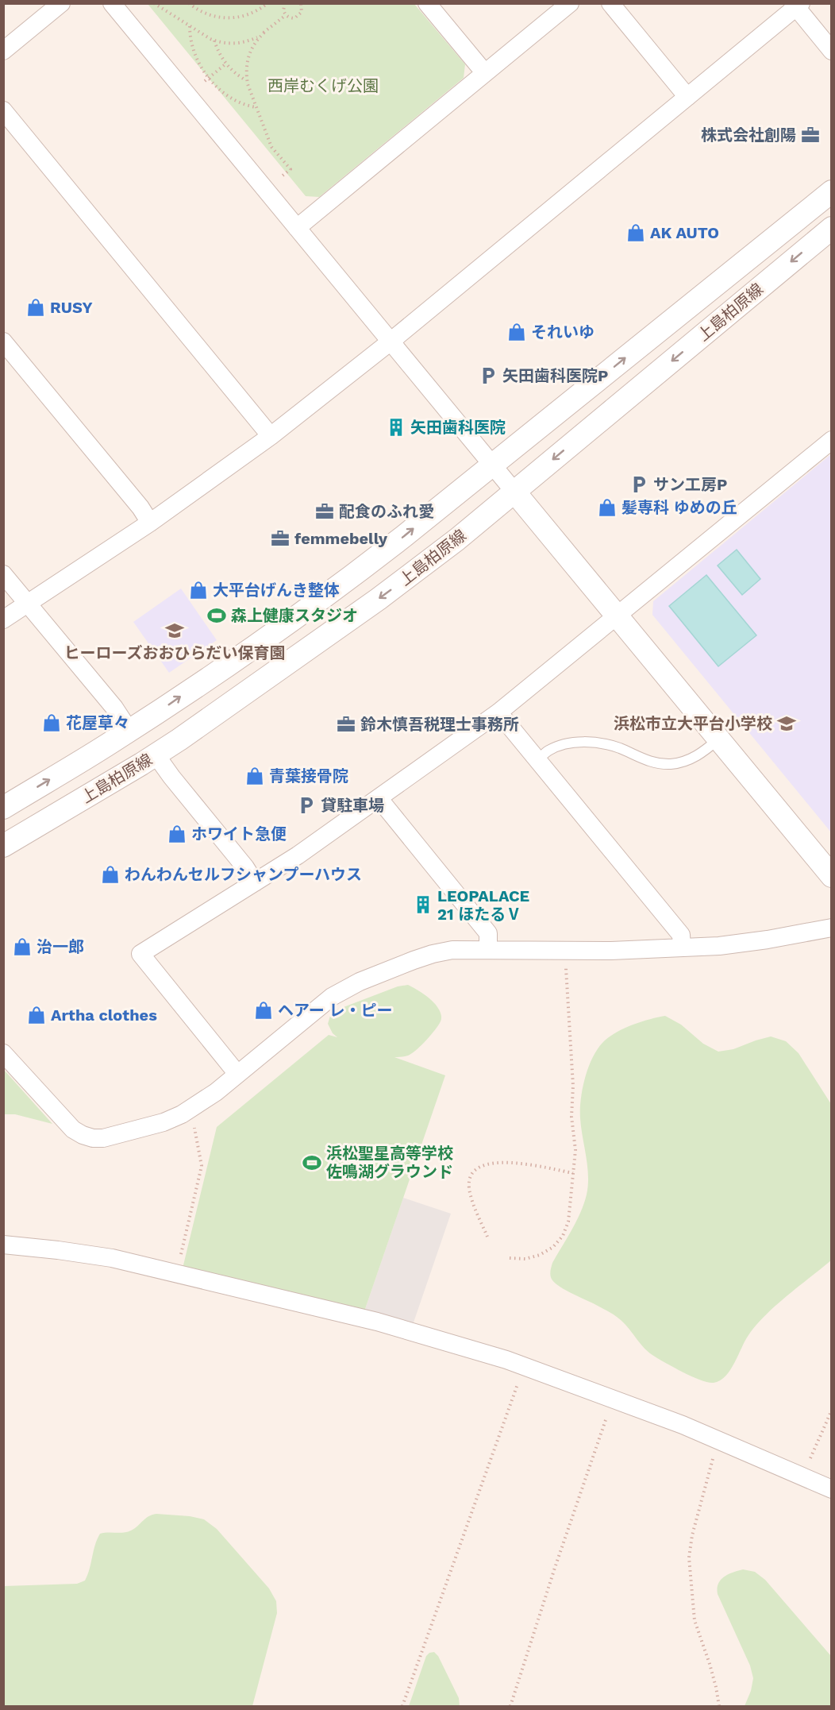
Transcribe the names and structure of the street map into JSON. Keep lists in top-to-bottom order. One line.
{"streets":{"street":["上島柏原線"]},"parks":["西岸むくげ公園"],"places":{"office":["株式会社創陽","配食のふれ愛","femmebelly","鈴木慎吾税理士事務所"],"shop":["AK AUTO","RUSY","それいゆ","髪専科 ゆめの丘","大平台げんき整体","花屋草々","青葉接骨院","ホワイト急便","わんわんセルフシャンプーハウス","治一郎","ヘアー レ・ピー","Artha clothes"],"parking":["矢田歯科医院P","サン工房P","貸駐車場"],"building":["矢田歯科医院","LEOPALACE 21 ほたるⅤ"],"sports":["森上健康スタジオ","浜松聖星高等学校 佐鳴湖グラウンド"],"school or university":["ヒーローズおおひらだい保育園","浜松市立大平台小学校"]}}
